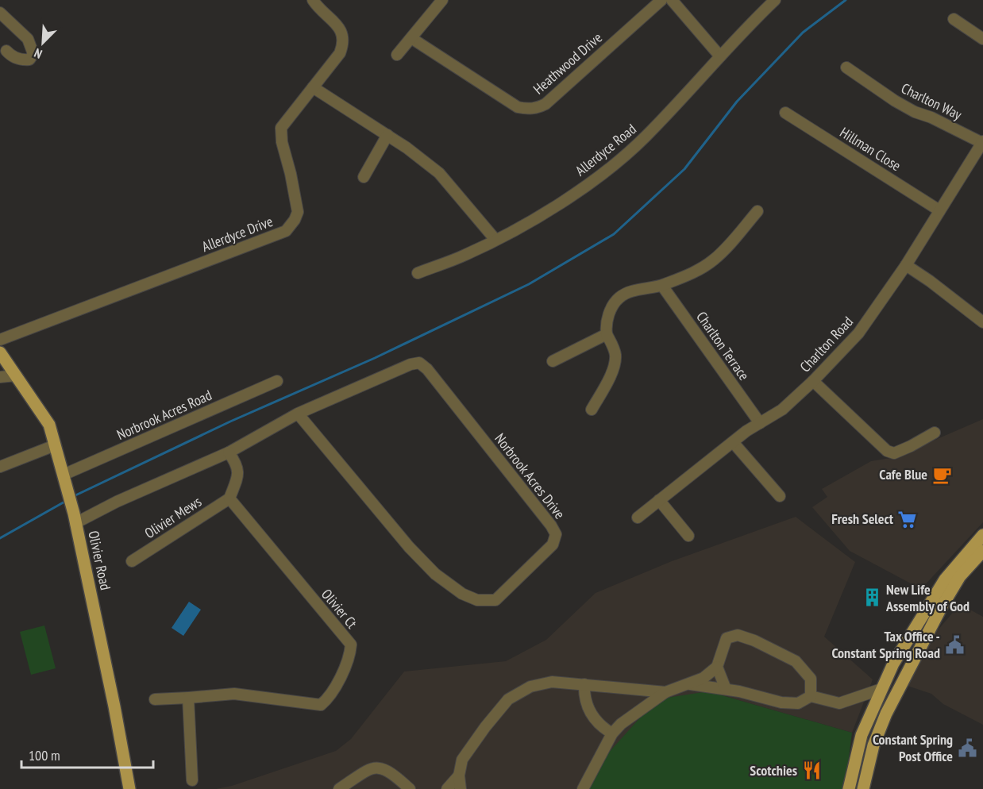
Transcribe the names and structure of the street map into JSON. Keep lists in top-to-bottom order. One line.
{"streets":{"main road":["Olivier Road"],"street":["Heathwood Drive","Charlton Way","Hillman Close","Allerdyce Road","Allerdyce Drive","Charlton Road","Charlton Terrace","Norbrook Acres Road","Norbrook Acres Drive","Olivier Mews","Olivier Ct"]},"crossings":[["Charlton Way","Charlton Road"],["Hillman Close","Charlton Road"],["Charlton Road","Charlton Terrace"],["Norbrook Acres Road","Olivier Road"],["Olivier Mews","Olivier Ct"]],"places":{"cafe":["Cafe Blue"],"supermarket":["Fresh Select"],"building":["New Life Assembly of God"],"public building":["Tax Office - Constant Spring Road","Constant Spring Post Office"],"restaurant":["Scotchies"]},"scale_bar":"100 m","north":"bottom left"}
